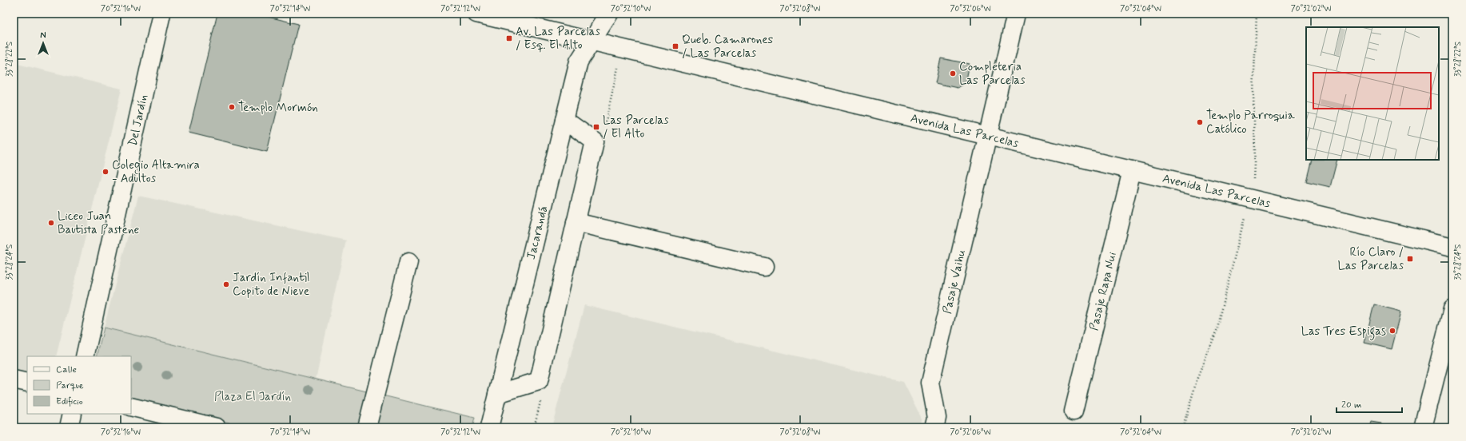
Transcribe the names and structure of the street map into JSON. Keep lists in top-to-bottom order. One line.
{"streets":{"street":["Del Jardín","Avenida Las Parcelas","Jacarandá","Pasaje Vaihu","Pasaje Rapa Nui"]},"crossings":[["Avenida Las Parcelas","Jacarandá"],["Avenida Las Parcelas","Pasaje Vaihu"],["Avenida Las Parcelas","Pasaje Rapa Nui"]],"parks":["Plaza El Jardín"],"places":{"transit":["Av. Las Parcelas / Esq. El Alto","Queb. Camarones / Las Parcelas","Las Parcelas / El Alto","Río Claro / Las Parcelas"],"other":["Completeria Las Parcelas","Templo Mormón","Templo Parroquia Católico","Colegio Altamira - Adultos","Liceo Juan Bautista Pastene","Jardín Infantil Copito de Nieve","Las Tres Espigas"]},"legend":["Calle","Parque","Edificio"],"scale_bar":"20 m","north":"top","coordinates":["70°32'16\"W","70°32'14\"W","70°32'12\"W","70°32'10\"W","70°32'08\"W","70°32'06\"W","70°32'04\"W","70°32'02\"W","33°28'22\"S","33°28'24\"S"]}
